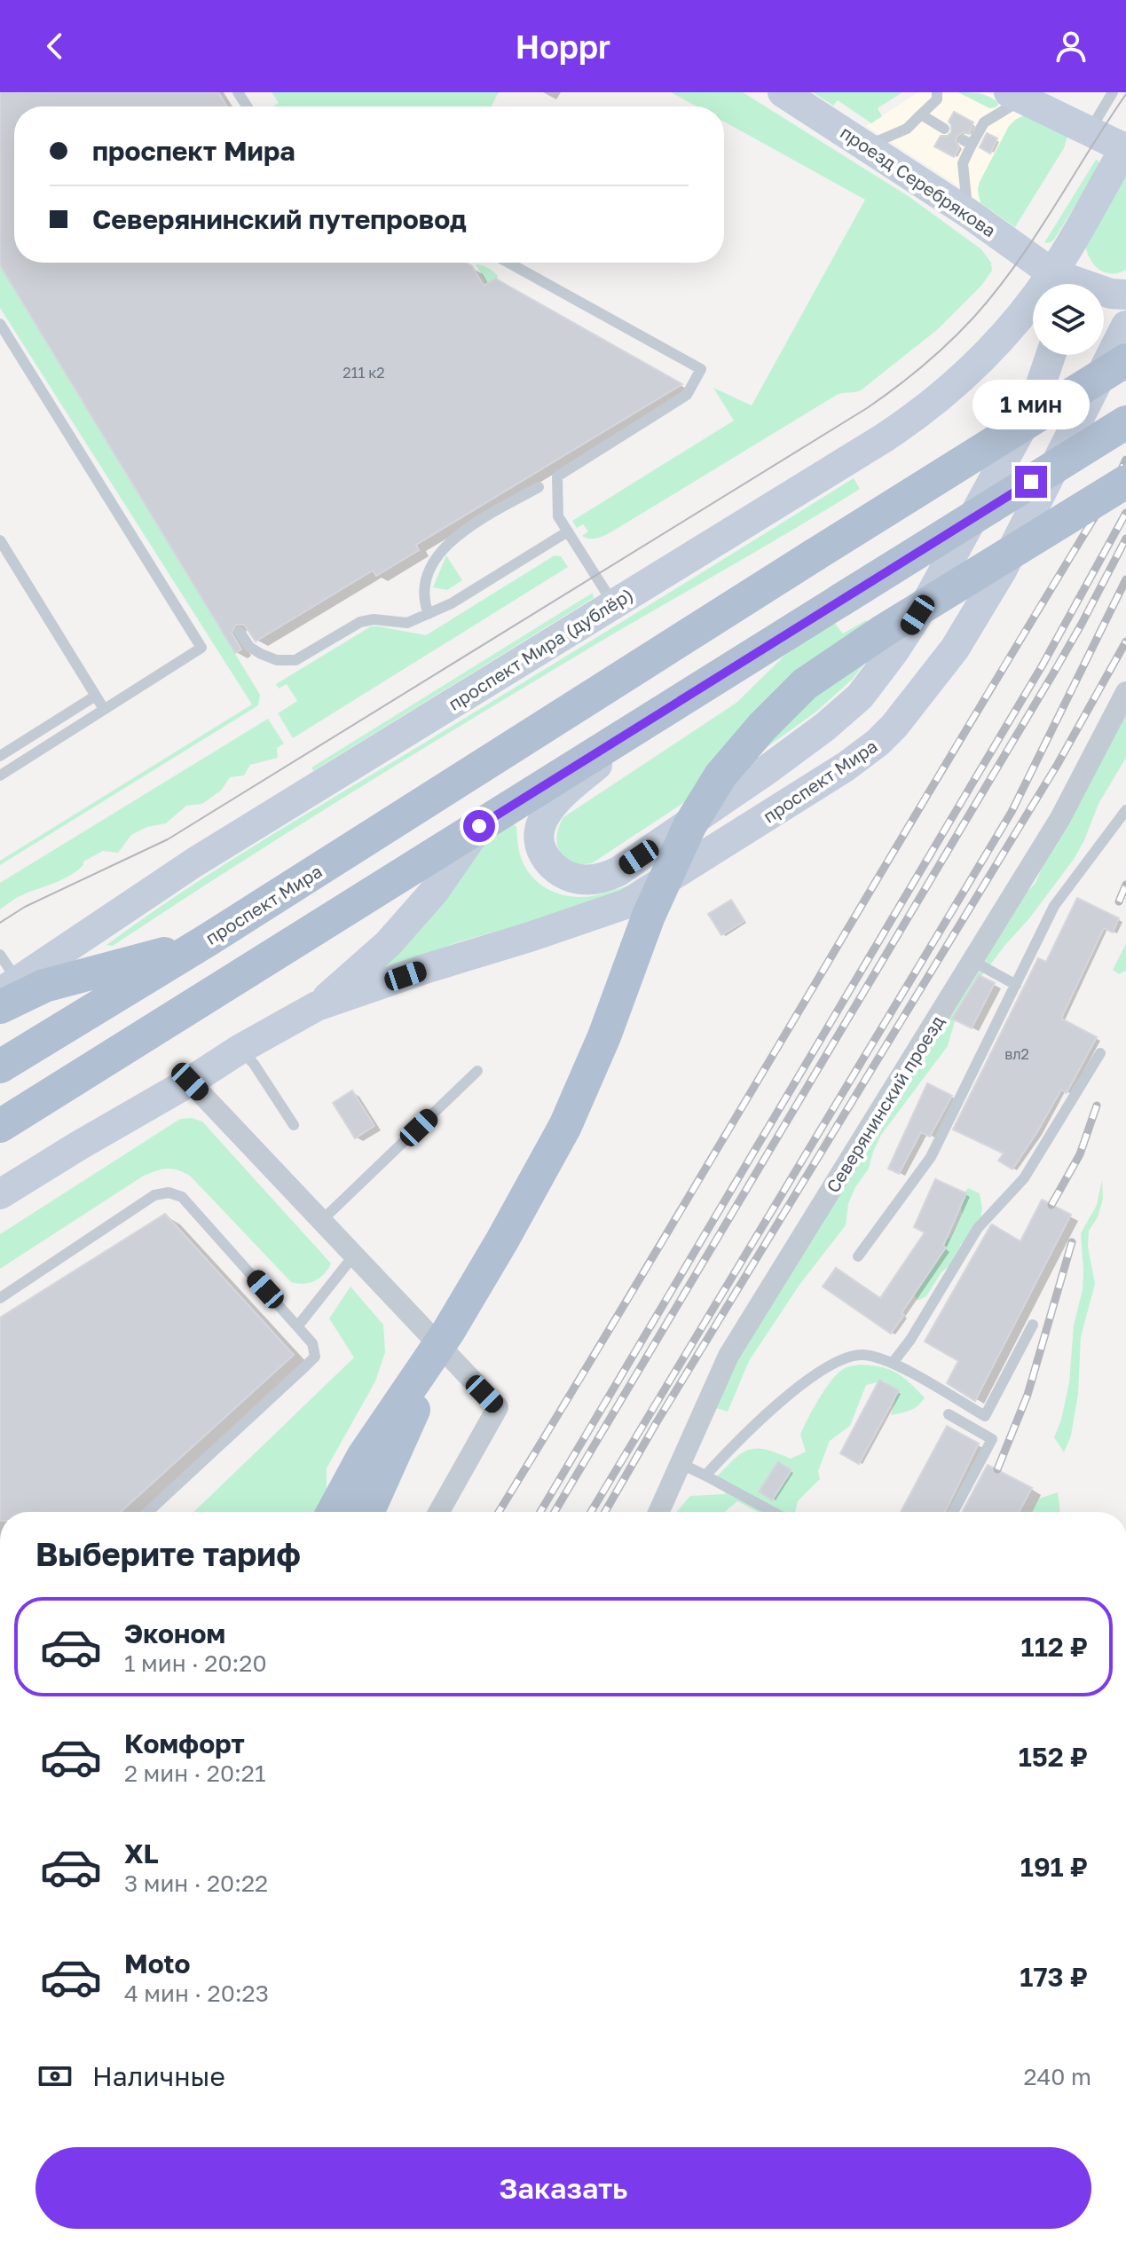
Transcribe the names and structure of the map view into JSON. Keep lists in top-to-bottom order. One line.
{"streets":{"main road":["проезд Серебрякова","проспект Мира (дублёр)","проспект Мира"],"street":["Северянинский проезд"]},"house_numbers":["211 к2","вл2"],"page":{"header":"Hoppr","banner":["проспект Мира","Северянинский путепровод"],"bubble":"1 мин","heading":"Выберите тариф","list":[{"name":"Эконом","note":"1 мин · 20:20","value":"112 ₽"},{"name":"Комфорт","note":"2 мин · 20:21","value":"152 ₽"},{"name":"XL","note":"3 мин · 20:22","value":"191 ₽"},{"name":"Moto","note":"4 мин · 20:23","value":"173 ₽"}],"pay":["Наличные","240 m"],"buttons":"Заказать"}}
